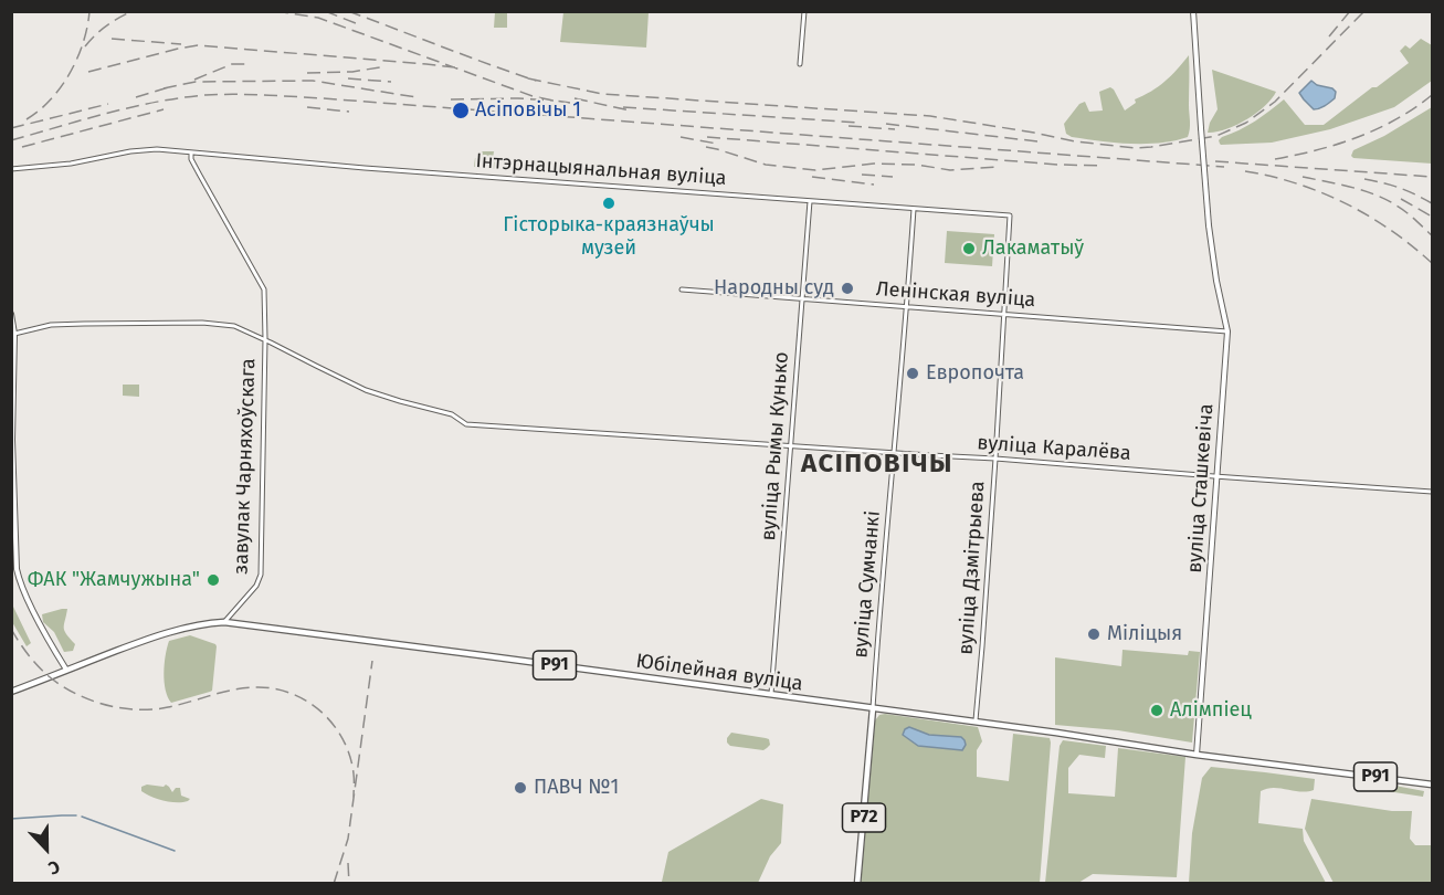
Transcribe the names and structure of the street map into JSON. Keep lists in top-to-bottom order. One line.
{"streets":{"main road":["вуліца Сташкевіча","вуліца Сумчанкі","Р91","Юбілейная вуліца","Р72"],"street":["Інтэрнацыянальная вуліца","Ленінская вуліца","вуліца Рымы Кунько","вуліца Каралёва","завулак Чарняхоўскага","вуліца Дзмітрыева"]},"crossings":[["Інтэрнацыянальная вуліца","вуліца Рымы Кунько"],["Інтэрнацыянальная вуліца","завулак Чарняхоўскага"],["Інтэрнацыянальная вуліца","вуліца Дзмітрыева"],["Інтэрнацыянальная вуліца","вуліца Сумчанкі"],["Ленінская вуліца","вуліца Рымы Кунько"],["Ленінская вуліца","вуліца Сташкевіча"],["Ленінская вуліца","вуліца Дзмітрыева"],["Ленінская вуліца","вуліца Сумчанкі"],["вуліца Рымы Кунько","вуліца Каралёва"],["вуліца Рымы Кунько","Юбілейная вуліца"],["вуліца Каралёва","завулак Чарняхоўскага"],["вуліца Каралёва","вуліца Сташкевіча"],["вуліца Каралёва","вуліца Дзмітрыева"],["вуліца Каралёва","вуліца Сумчанкі"],["завулак Чарняхоўскага","Юбілейная вуліца"],["вуліца Сташкевіча","Юбілейная вуліца"],["вуліца Дзмітрыева","Юбілейная вуліца"],["вуліца Сумчанкі","Юбілейная вуліца"]],"districts":["АСІПОВІЧЫ"],"places":["Асіповічы 1","Гісторыка-краязнаўчы музей","Лакаматыў","Народны суд","Европочта","ФАК \"Жамчужына\"","Міліцыя","Алімпіец","ПАВЧ №1"],"north":"bottom"}
